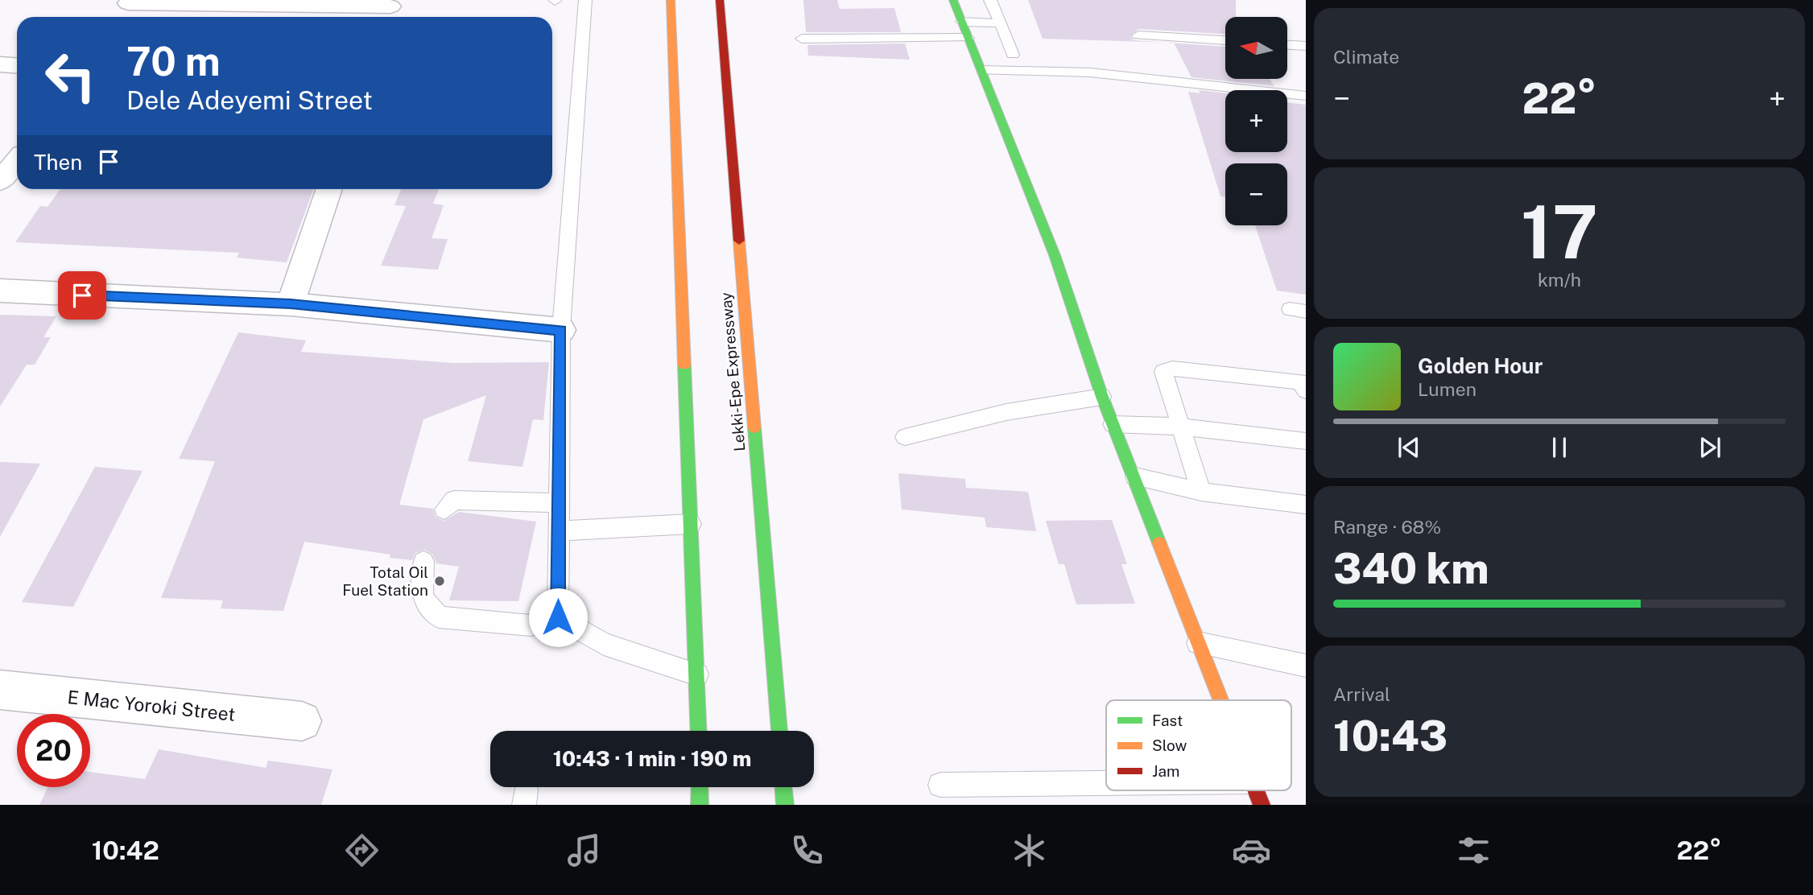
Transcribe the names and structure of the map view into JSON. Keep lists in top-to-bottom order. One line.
{"streets":{"main road":["Lekki-Epe Expressway"],"street":["E Mac Yoroki Street"]},"places":["Total Oil Fuel Station"],"legend":["Fast","Slow","Jam"],"north":"left","page":{"tile":["Climate",["17","km/h"],["Range · 68%","340 km"],["Arrival","10:43"]],"map_buttons":["+","−"],"turn":["70 m","Dele Adeyemi Street"],"heat":["−","22°","+"],"then":"Then","song":["Golden Hour","Lumen"],"limit":"20","trip":"10:43 · 1 min · 190 m","tabs":["10:42","22°"]}}
